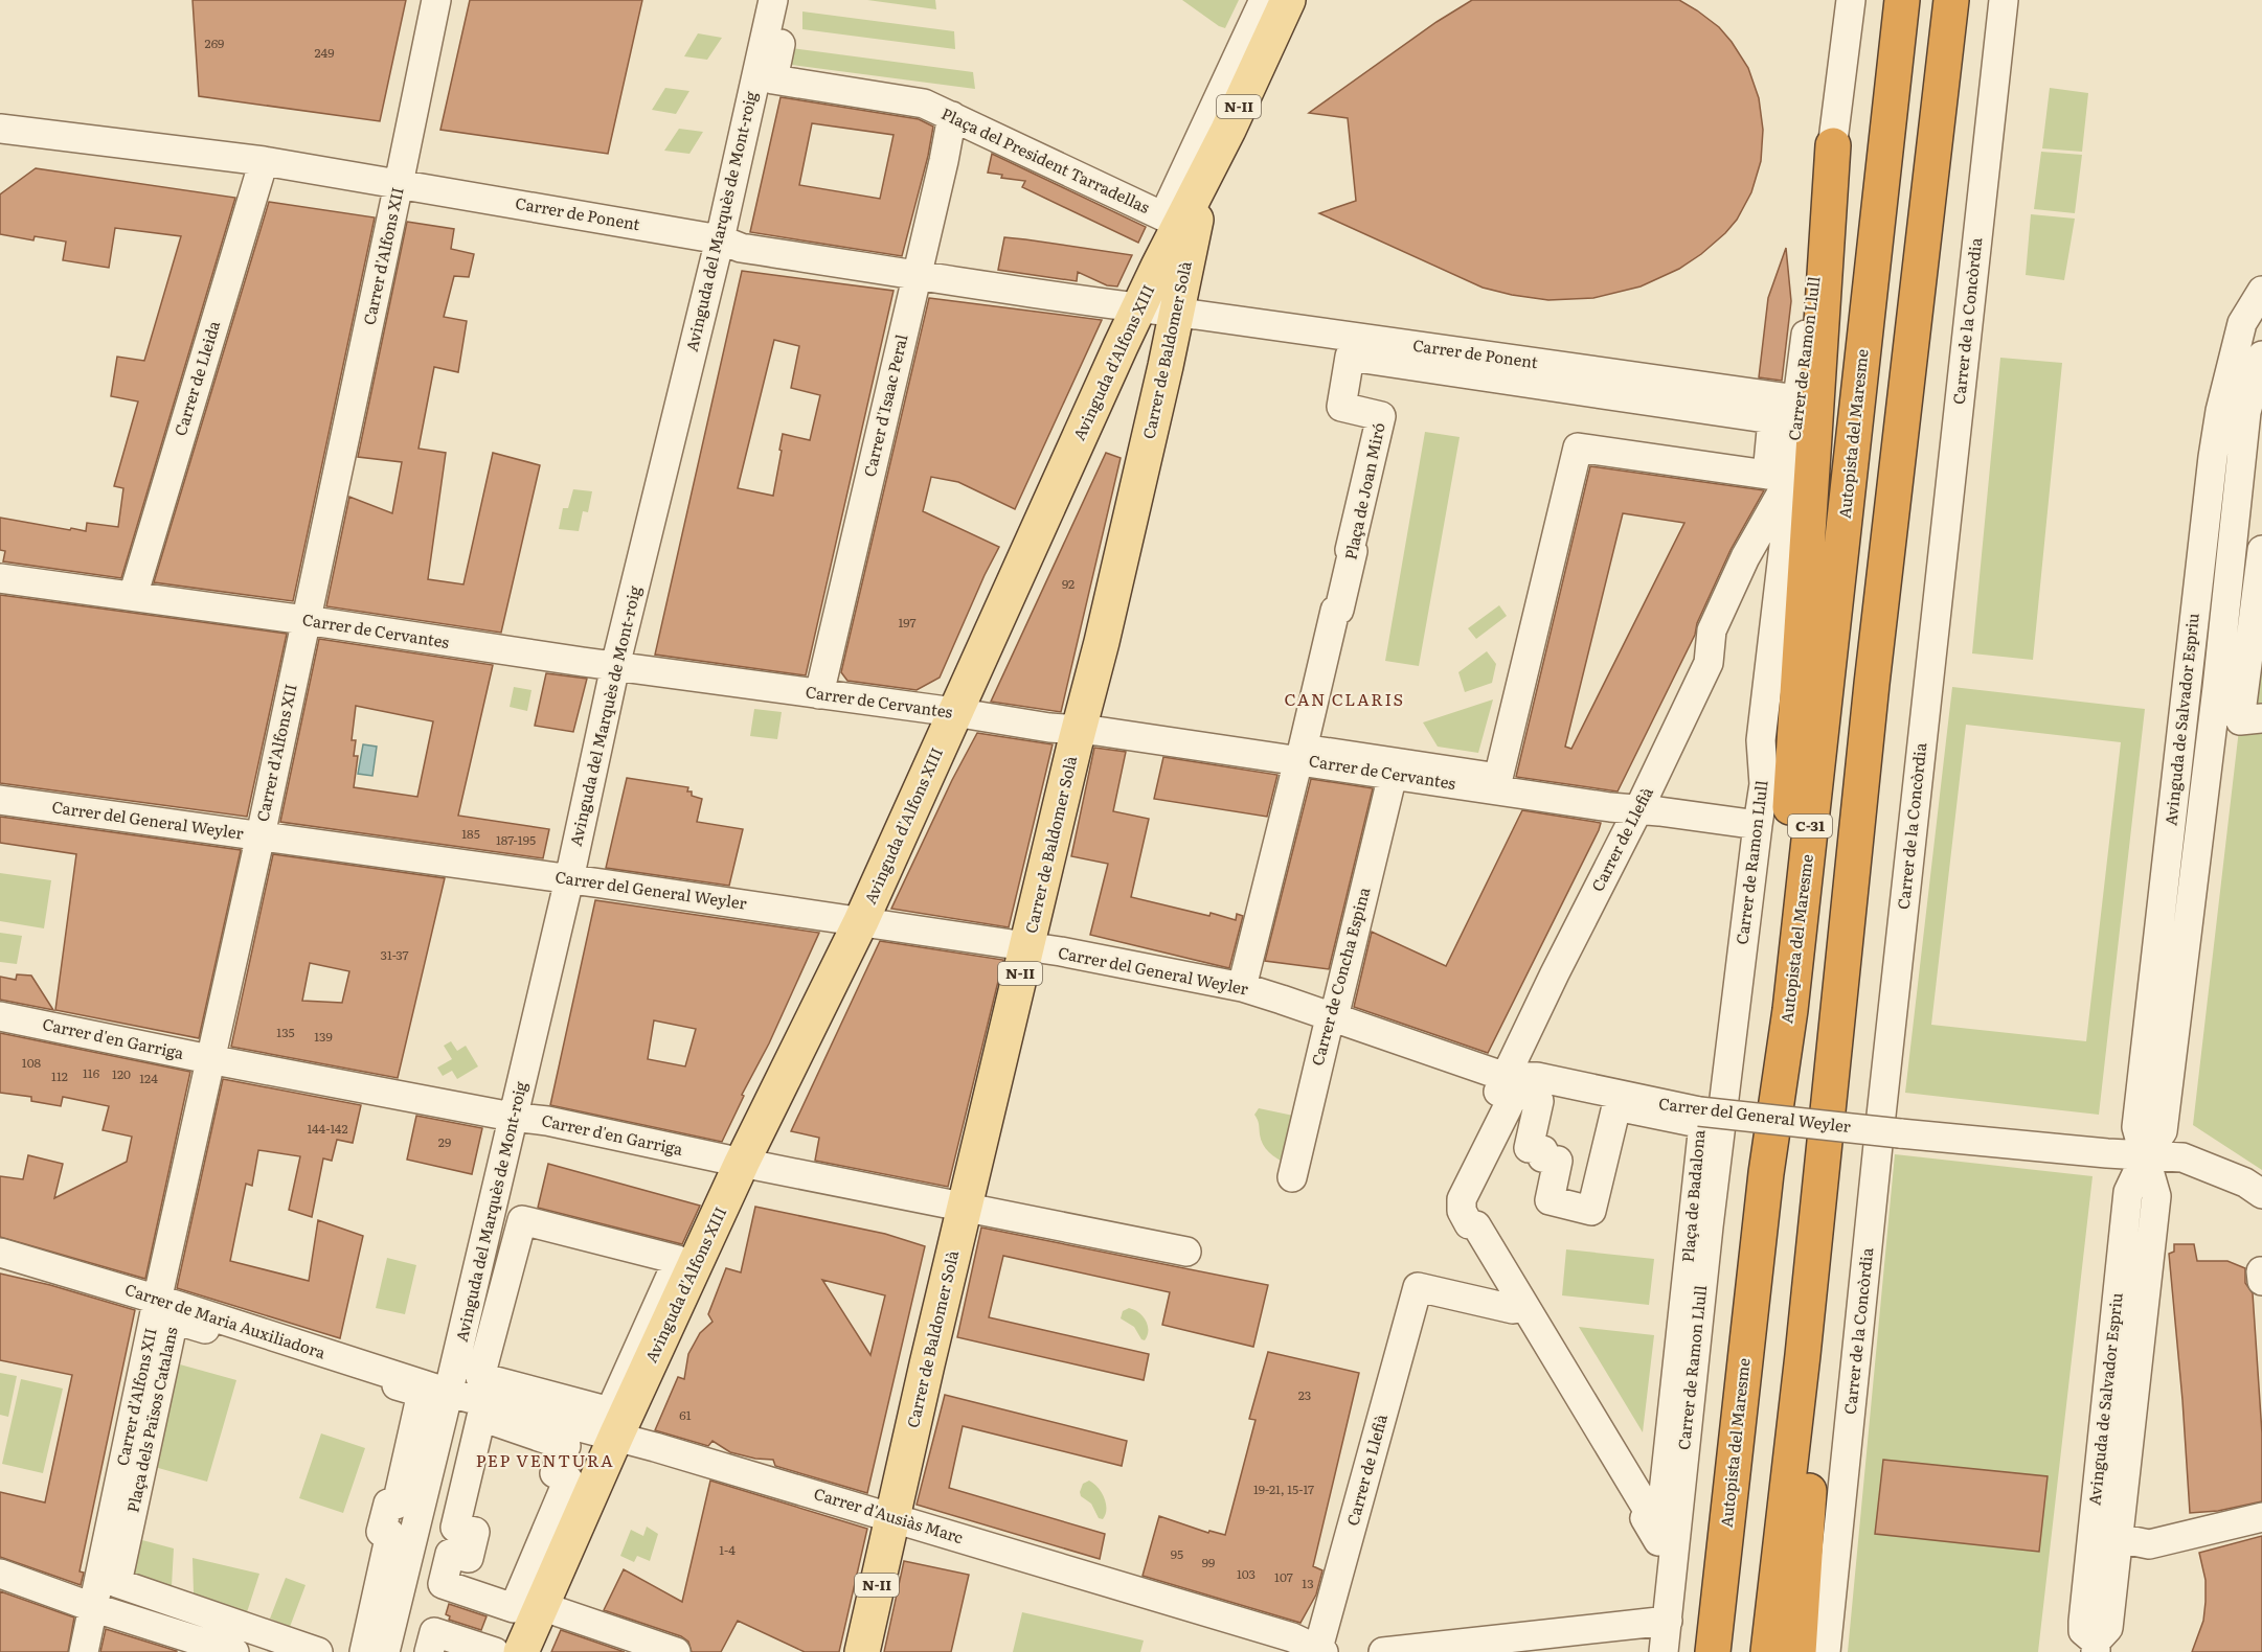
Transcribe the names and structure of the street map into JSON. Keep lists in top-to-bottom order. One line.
{"streets":{"highway":["Autopista del Maresme","C-31"],"main road":["N-II","Carrer de Baldomer Solà","Avinguda d'Alfons XIII"],"street":["Plaça del President Tarradellas","Carrer de Ponent","Avinguda del Marquès de Mont-roig","Carrer d'Alfons XII","Carrer de la Concòrdia","Carrer de Ramon Llull","Carrer de Lleida","Carrer d'Isaac Peral","Plaça de Joan Miró","Carrer de Cervantes","Avinguda de Salvador Espriu","Carrer del General Weyler","Carrer de Llefià","Carrer de Concha Espina","Carrer d'en Garriga","Plaça de Badalona","Carrer de Maria Auxiliadora","Plaça dels Països Catalans","Carrer d'Ausiàs Marc"]},"crossings":[["Plaça del President Tarradellas","Carrer d'Isaac Peral"],["Carrer de Ponent","Avinguda del Marquès de Mont-roig"],["Carrer de Ponent","Carrer d'Alfons XII"],["Carrer de Ponent","Carrer de Baldomer Solà"],["Carrer de Ponent","Carrer de Ramon Llull"],["Carrer de Ponent","Avinguda d'Alfons XIII"],["Carrer de Ponent","Carrer de Lleida"],["Carrer de Ponent","Carrer d'Isaac Peral"],["Avinguda del Marquès de Mont-roig","Carrer de Cervantes"],["Avinguda del Marquès de Mont-roig","Carrer del General Weyler"],["Avinguda del Marquès de Mont-roig","Carrer d'en Garriga"],["Avinguda del Marquès de Mont-roig","Carrer de Maria Auxiliadora"],["Avinguda del Marquès de Mont-roig","Carrer d'Ausiàs Marc"],["Carrer d'Alfons XII","Carrer de Cervantes"],["Carrer d'Alfons XII","Carrer del General Weyler"],["Carrer d'Alfons XII","Carrer d'en Garriga"],["Carrer d'Alfons XII","Carrer de Maria Auxiliadora"],["Carrer de Baldomer Solà","Avinguda d'Alfons XIII"],["Carrer de Baldomer Solà","Carrer de Cervantes"],["Carrer de Baldomer Solà","Carrer del General Weyler"],["Carrer de Baldomer Solà","Carrer d'en Garriga"],["Carrer de Baldomer Solà","Carrer d'Ausiàs Marc"],["Carrer de Ramon Llull","Carrer de Cervantes"],["Carrer de Ramon Llull","Carrer de Llefià"],["Avinguda d'Alfons XIII","Carrer de Cervantes"],["Avinguda d'Alfons XIII","Carrer del General Weyler"],["Avinguda d'Alfons XIII","Carrer d'en Garriga"],["Avinguda d'Alfons XIII","Carrer d'Ausiàs Marc"],["Carrer de Lleida","Carrer de Cervantes"],["Carrer d'Isaac Peral","Carrer de Cervantes"],["Carrer de Cervantes","Carrer de Llefià"],["Carrer de Cervantes","Carrer de Concha Espina"],["Avinguda de Salvador Espriu","Carrer del General Weyler"],["Carrer del General Weyler","Carrer de Llefià"],["Carrer del General Weyler","Carrer de Concha Espina"],["Carrer de Llefià","Carrer d'Ausiàs Marc"],["Carrer de Maria Auxiliadora","Carrer d'Ausiàs Marc"]],"districts":["CAN CLARIS","PEP VENTURA"],"house_numbers":["269","249","92","197","185","187-195","31-37","135","139","108","116","120","112","124","144-142","29","23","61","19-21, 15-17","1-4","95","99","103","107","13"]}
